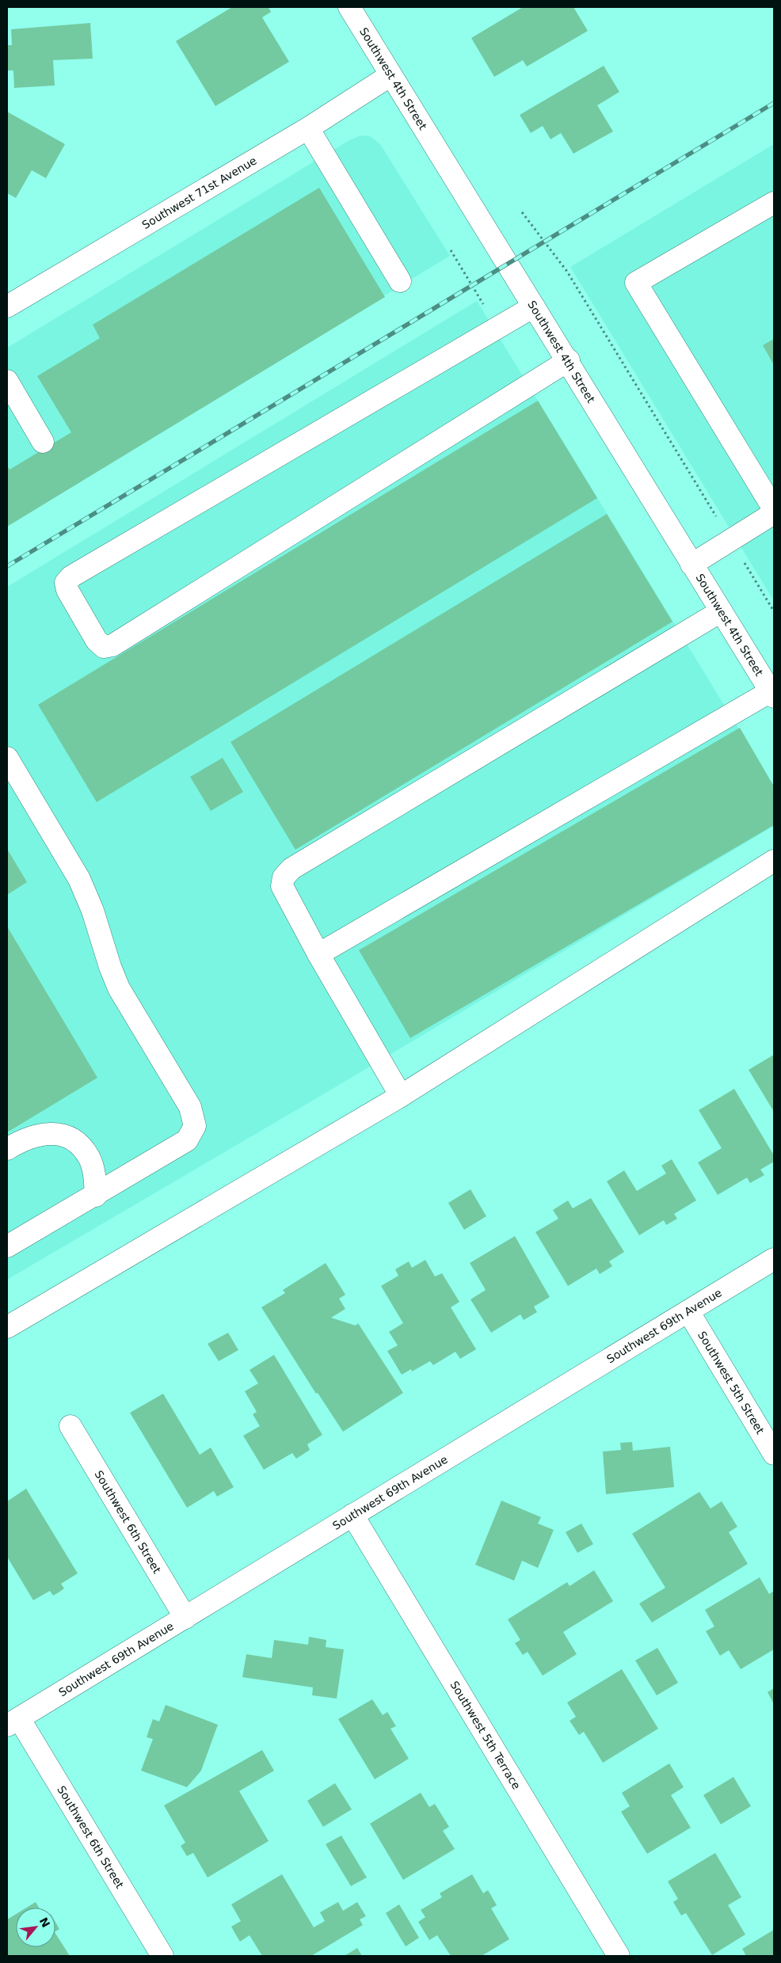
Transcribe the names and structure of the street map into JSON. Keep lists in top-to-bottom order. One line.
{"streets":{"street":["Southwest 4th Street","Southwest 71st Avenue","Southwest 69th Avenue","Southwest 5th Street","Southwest 6th Street","Southwest 5th Terrace"]},"crossings":[["Southwest 4th Street","Southwest 71st Avenue"],["Southwest 69th Avenue","Southwest 5th Street"],["Southwest 69th Avenue","Southwest 6th Street"],["Southwest 69th Avenue","Southwest 5th Terrace"]],"north":"top right"}
